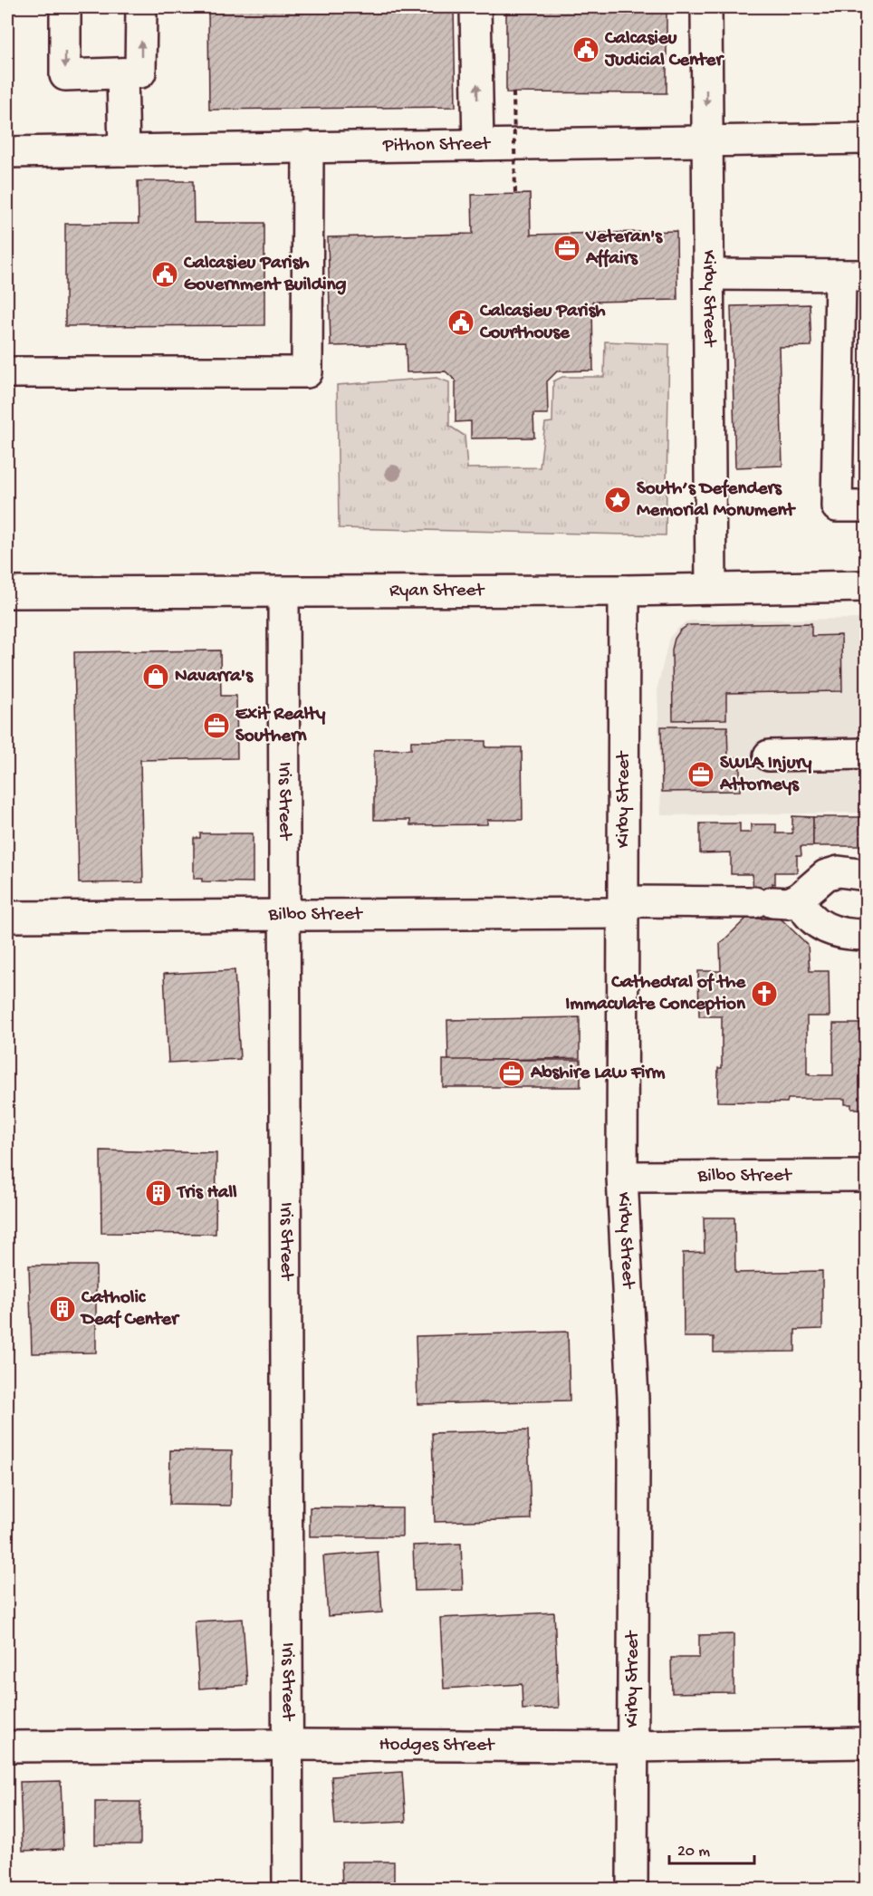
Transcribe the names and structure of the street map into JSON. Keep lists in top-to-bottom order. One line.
{"streets":{"street":["Pithon Street","Kirby Street","Ryan Street","Iris Street","Bilbo Street","Hodges Street"]},"crossings":[["Pithon Street","Kirby Street"],["Kirby Street","Ryan Street"],["Kirby Street","Bilbo Street"],["Kirby Street","Hodges Street"],["Ryan Street","Iris Street"],["Iris Street","Bilbo Street"],["Iris Street","Hodges Street"]],"places":{"public building":["Calcasieu Judicial Center","Calcasieu Parish Government Building","Calcasieu Parish Courthouse"],"office":["Veteran's Affairs","Exit Realty Southern","SWLA Injury Attorneys","Abshire Law Firm"],"place":["South’s Defenders Memorial Monument"],"shop":["Navarra's"],"church":["Cathedral of the Immaculate Conception"],"building":["Tris Hall","Catholic Deaf Center"]},"scale_bar":"20 m"}
